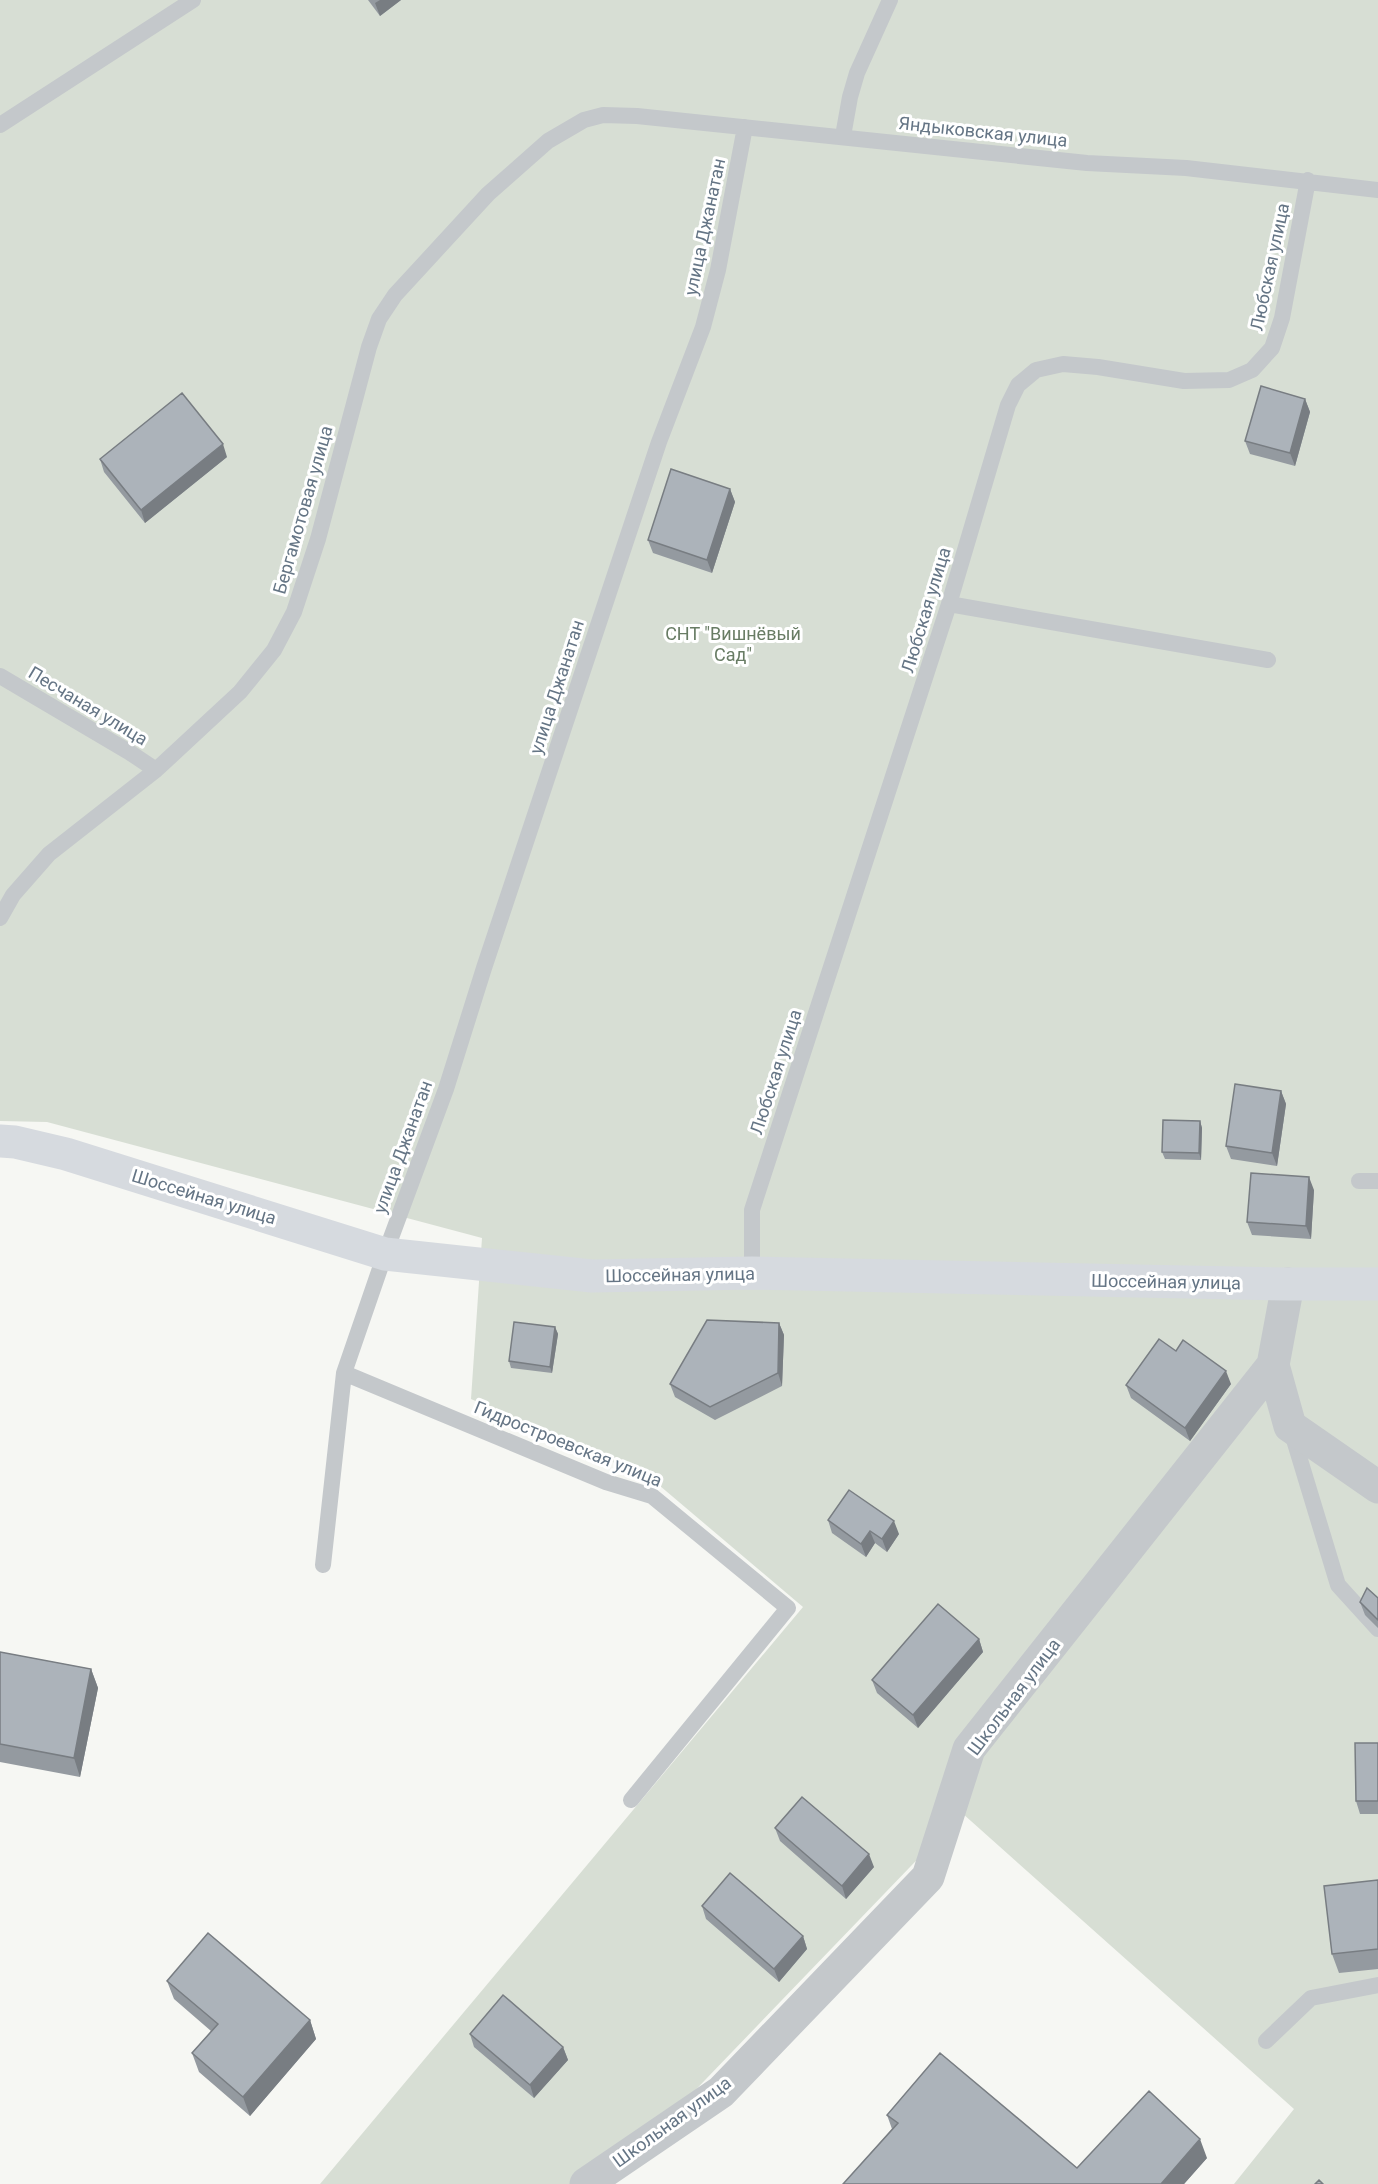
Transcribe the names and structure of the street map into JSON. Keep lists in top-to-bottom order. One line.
{"streets":{"street":["Шоссейная улица","Школьная улица"],"lane":["Яндыковская улица","улица Джанатан","Любская улица","Бергамотовая улица","Песчаная улица","Гидростроевская улица"]},"crossings":[["Яндыковская улица","улица Джанатан"],["Яндыковская улица","Любская улица"],["Яндыковская улица","Бергамотовая улица"],["улица Джанатан","Шоссейная улица"],["улица Джанатан","Гидростроевская улица"],["Любская улица","Шоссейная улица"],["Бергамотовая улица","Песчаная улица"]],"parks":["СНТ \"Вишнёвый Сад\""]}
